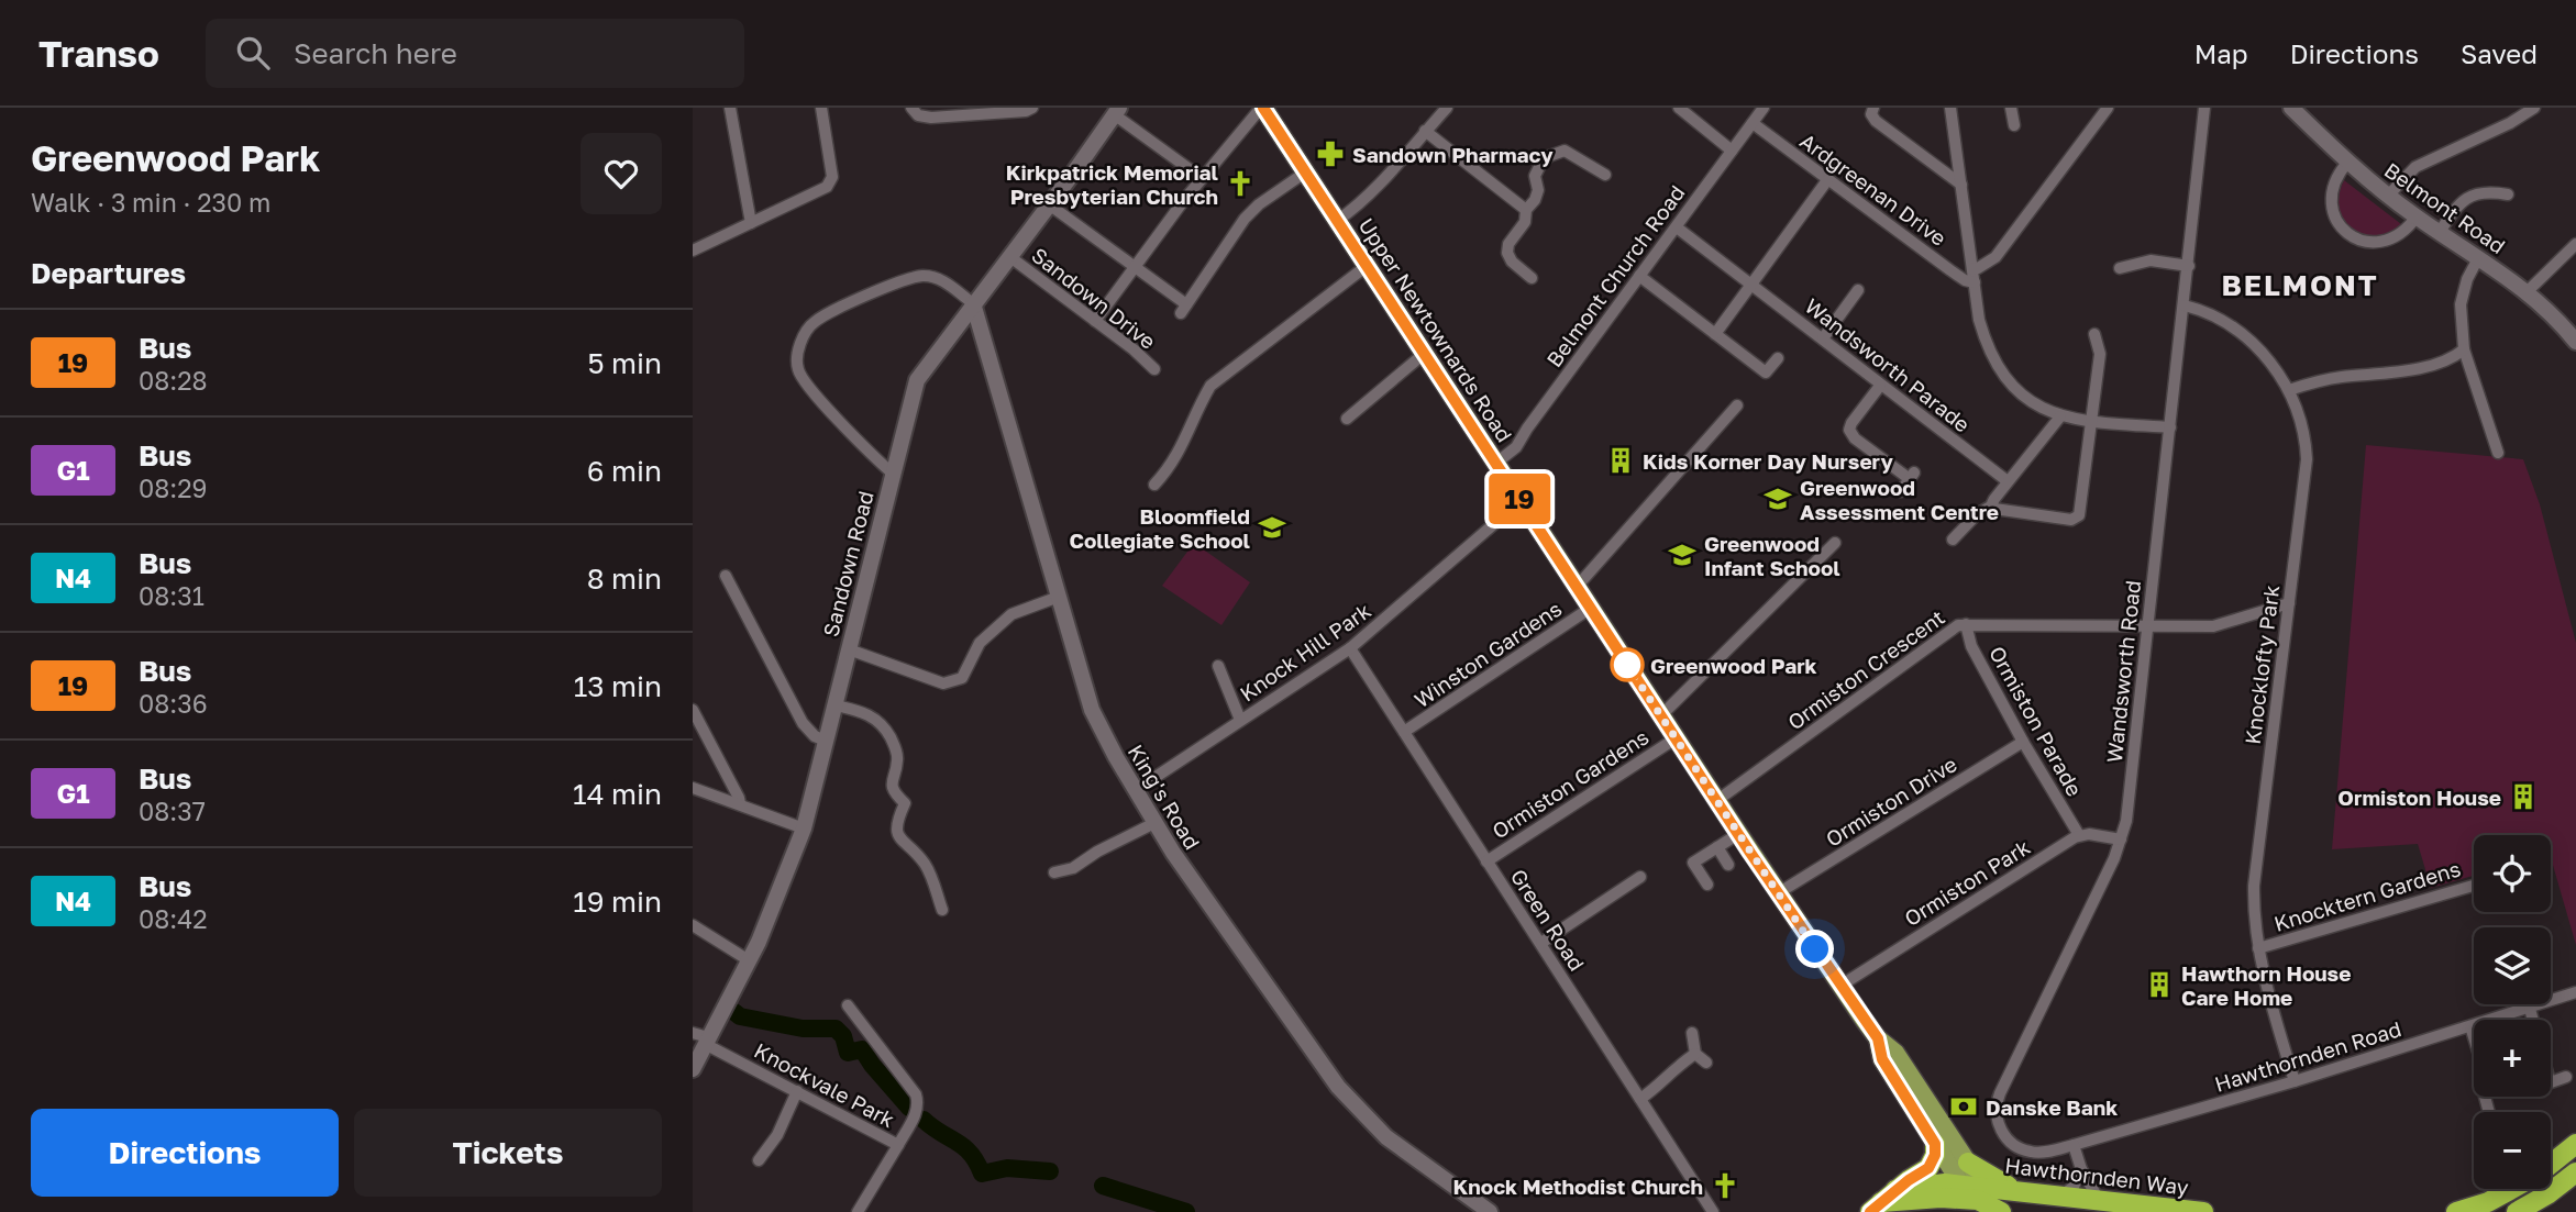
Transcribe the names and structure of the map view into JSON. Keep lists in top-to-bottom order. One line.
{"streets":{"highway":["Hawthornden Way"],"main road":["Upper Newtownards Road"],"street":["Ardgreenan Drive","Belmont Road","Belmont Church Road","Sandown Drive","Wandsworth Parade","Sandown Road","Knock Hill Park","Winston Gardens","Knocklofty Park","Ormiston Crescent","Wandsworth Road","Ormiston Parade","Ormiston Gardens","King's Road","Ormiston Drive","Ormiston Park","Knocktern Gardens","Green Road","Hawthornden Road","Knockvale Park"]},"crossings":[["Ardgreenan Drive","Belmont Church Road"],["Belmont Church Road","Upper Newtownards Road"],["Belmont Church Road","Wandsworth Parade"],["Sandown Drive","Sandown Road"],["Upper Newtownards Road","Knock Hill Park"],["Upper Newtownards Road","Winston Gardens"],["Upper Newtownards Road","Ormiston Crescent"],["Upper Newtownards Road","Ormiston Gardens"],["Upper Newtownards Road","Ormiston Drive"],["Upper Newtownards Road","Ormiston Park"],["Upper Newtownards Road","Hawthornden Way"],["Sandown Road","King's Road"],["Sandown Road","Knockvale Park"],["Knock Hill Park","King's Road"],["Knock Hill Park","Green Road"],["Winston Gardens","Green Road"],["Knocklofty Park","Ormiston Crescent"],["Knocklofty Park","Wandsworth Road"],["Knocklofty Park","Knocktern Gardens"],["Knocklofty Park","Hawthornden Road"],["Ormiston Crescent","Wandsworth Road"],["Ormiston Crescent","Ormiston Parade"],["Wandsworth Road","Hawthornden Road"],["Ormiston Parade","Ormiston Drive"],["Ormiston Parade","Ormiston Park"],["Ormiston Gardens","Green Road"]],"districts":["BELMONT"],"places":{"pharmacy":["Sandown Pharmacy"],"church":["Kirkpatrick Memorial Presbyterian Church","Knock Methodist Church"],"building":["Kids Korner Day Nursery","Ormiston House","Hawthorn House Care Home"],"school or university":["Greenwood Assessment Centre","Bloomfield Collegiate School","Greenwood Infant School"],"other":["Greenwood Park"],"bank":["Danske Bank"]},"lines":["bus line 19"],"page":{"header":"Transo","search":"Search here","nav":["Map","Directions","Saved"],"heading":[["Greenwood Park","Walk · 3 min · 230 m"],"Departures"],"on_map":"19","list":[{"mark":"19","name":"Bus","note":"08:28","value":"5 min"},{"mark":"G1","name":"Bus","note":"08:29","value":"6 min"},{"mark":"N4","name":"Bus","note":"08:31","value":"8 min"},{"mark":"19","name":"Bus","note":"08:36","value":"13 min"},{"mark":"G1","name":"Bus","note":"08:37","value":"14 min"},{"mark":"N4","name":"Bus","note":"08:42","value":"19 min"}],"map_buttons":["+","−"],"buttons":["Directions","Tickets"]}}
